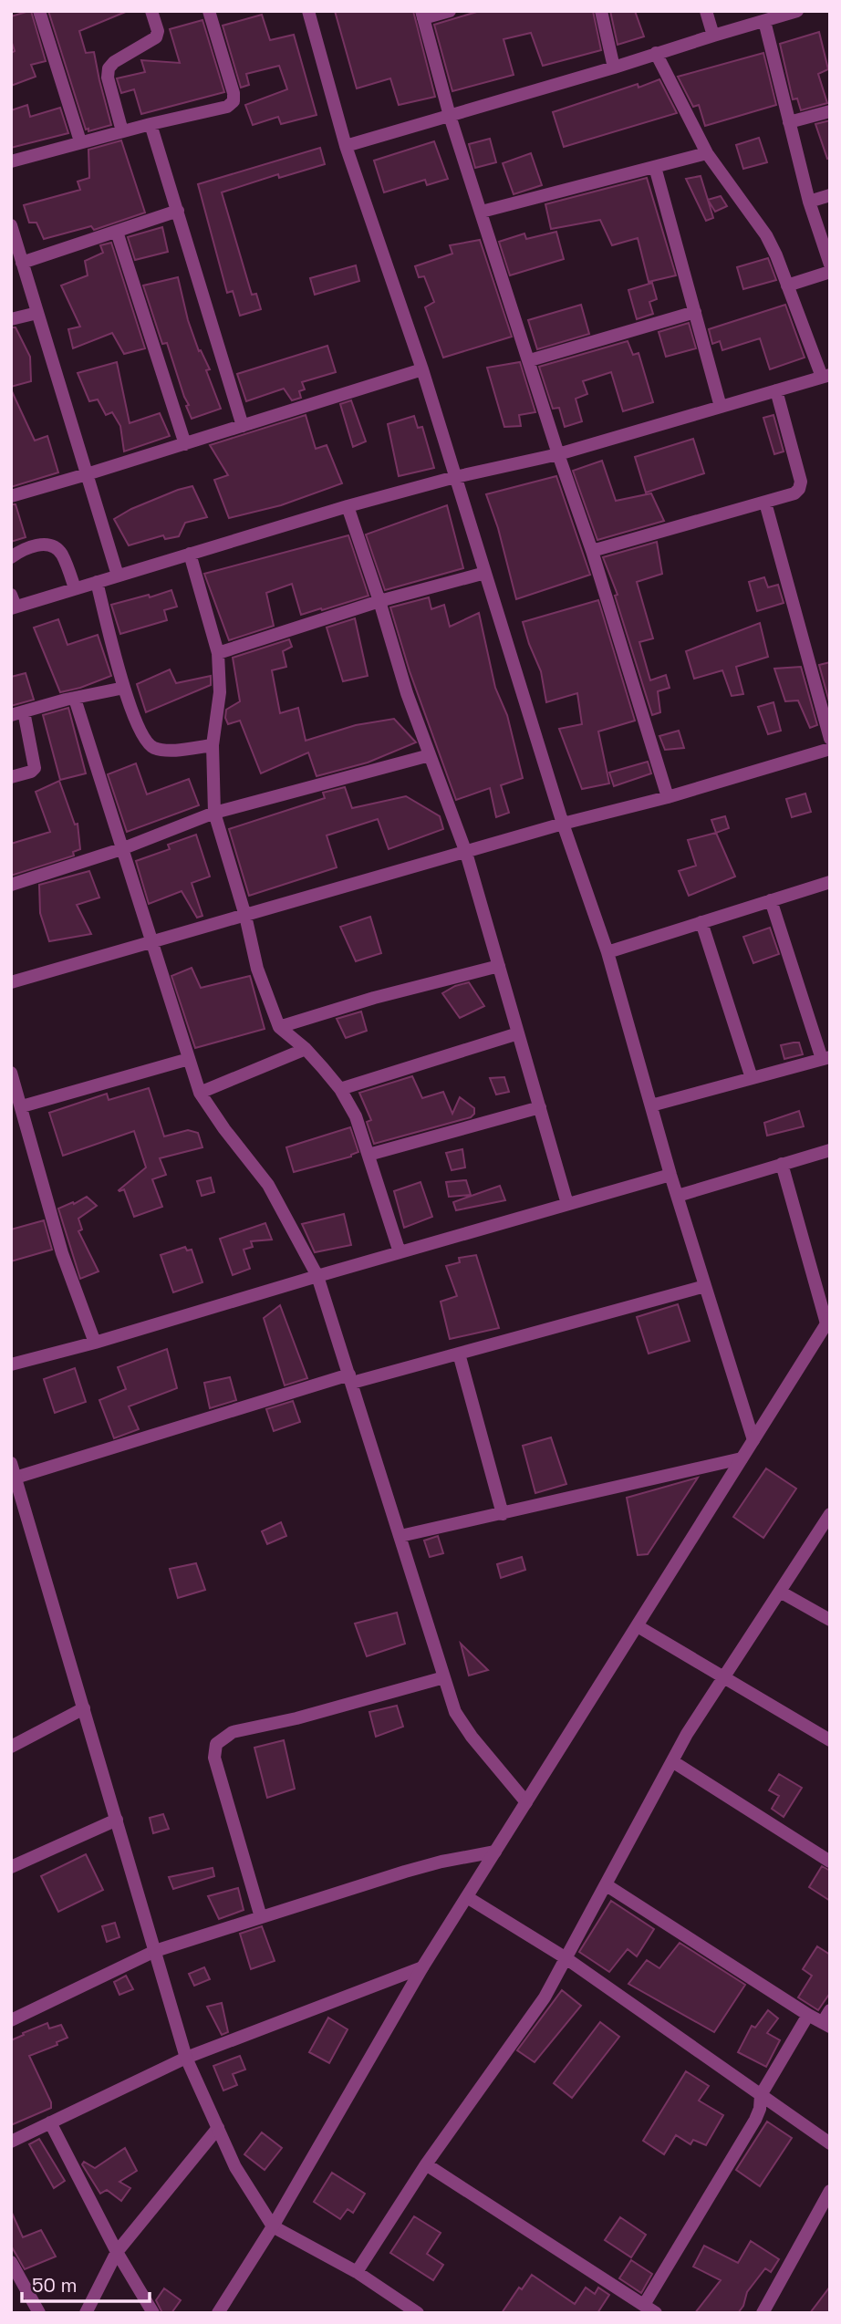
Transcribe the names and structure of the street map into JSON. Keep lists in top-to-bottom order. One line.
{"scale_bar":"50 m"}
